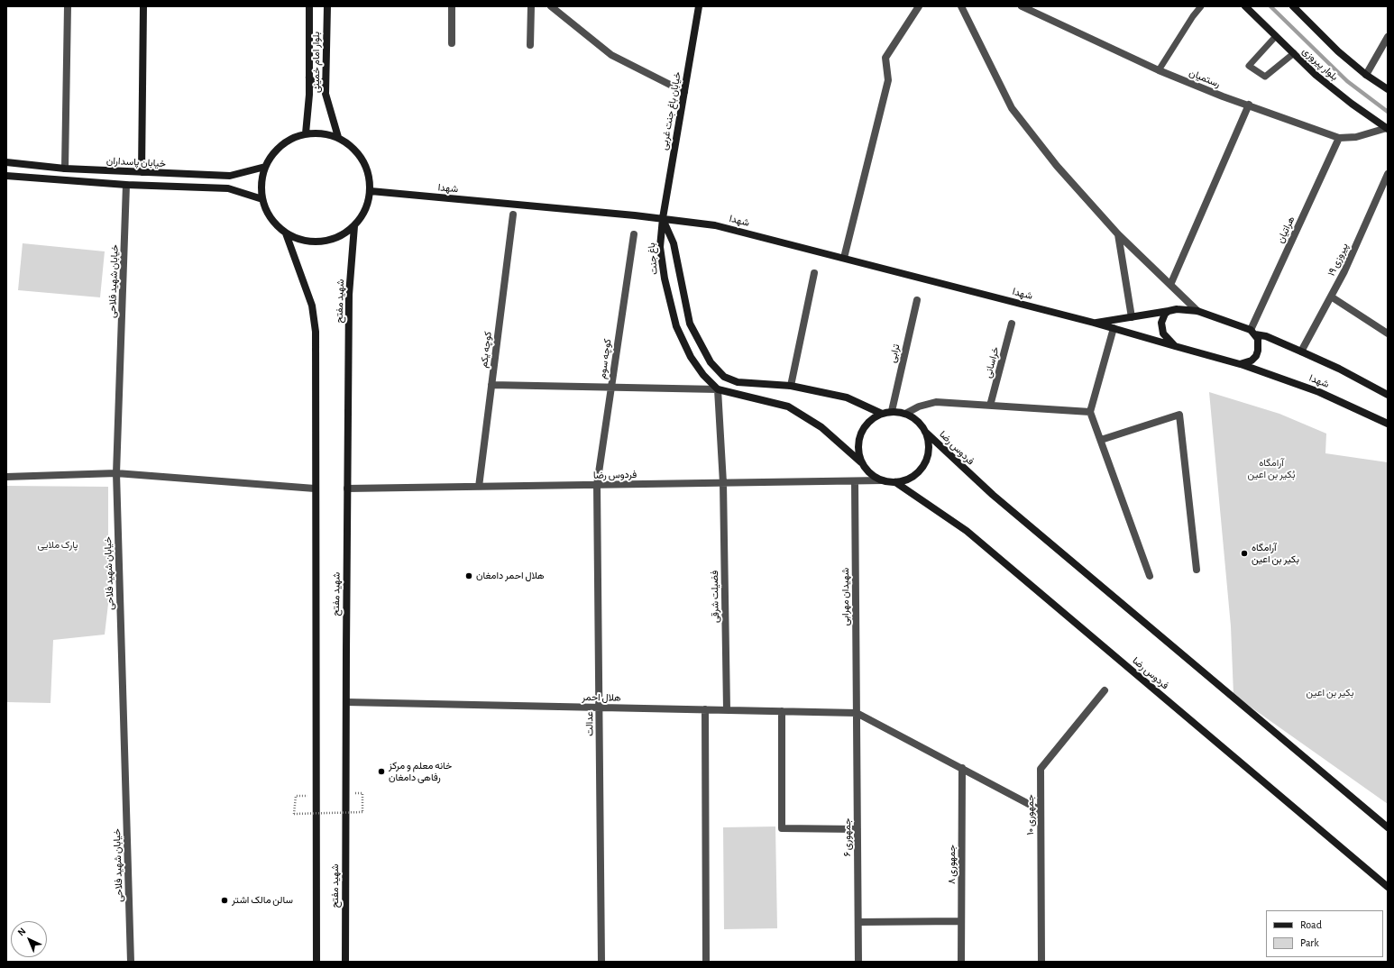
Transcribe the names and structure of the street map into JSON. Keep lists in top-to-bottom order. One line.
{"streets":{"street":["بلوار امام خمینی","بلوار پیروزی","رستمیان","خیابان باغ جنت غربی","خیابان پاسداران","شهدا","هراتیان","باغ جنت","پیروزی ۱۹","خیابان شهید فلاحی","شهید مفتح","کوچه یکم","ترابی","کوچه سوم","خراسانی","فردوس رضا","فضیلت شرقی","شهیدان مهرابی","هلال احمر","عدالت","جمهوری ۱۰","جمهوری ۶","جمهوری ۸"]},"crossings":[["بلوار امام خمینی","خیابان پاسداران"],["بلوار امام خمینی","شهدا"],["بلوار امام خمینی","شهید مفتح"],["بلوار پیروزی","رستمیان"],["رستمیان","هراتیان"],["خیابان باغ جنت غربی","شهدا"],["خیابان باغ جنت غربی","باغ جنت"],["خیابان پاسداران","شهدا"],["خیابان پاسداران","شهید مفتح"],["شهدا","هراتیان"],["شهدا","باغ جنت"],["شهدا","پیروزی ۱۹"],["شهدا","شهید مفتح"],["باغ جنت","ترابی"],["باغ جنت","فردوس رضا"],["باغ جنت","فضیلت شرقی"],["شهید مفتح","فردوس رضا"],["شهید مفتح","هلال احمر"],["کوچه یکم","فردوس رضا"],["ترابی","فردوس رضا"],["کوچه سوم","فردوس رضا"],["کوچه سوم","عدالت"],["فردوس رضا","فضیلت شرقی"],["فردوس رضا","شهیدان مهرابی"],["فردوس رضا","عدالت"],["فضیلت شرقی","هلال احمر"],["شهیدان مهرابی","هلال احمر"],["شهیدان مهرابی","جمهوری ۶"],["هلال احمر","عدالت"],["هلال احمر","جمهوری ۶"]],"parks":["آرامگاه بُکیر بن اعین","پارک ملایی","بکیر بن اعین"],"places":["آرامگاه بکیر بن اعین","هلال احمر دامغان","خانه معلم و مرکز رفاهی دامغان","سالن مالک اشتر"],"legend":["Road","Park"],"north":"top left"}
